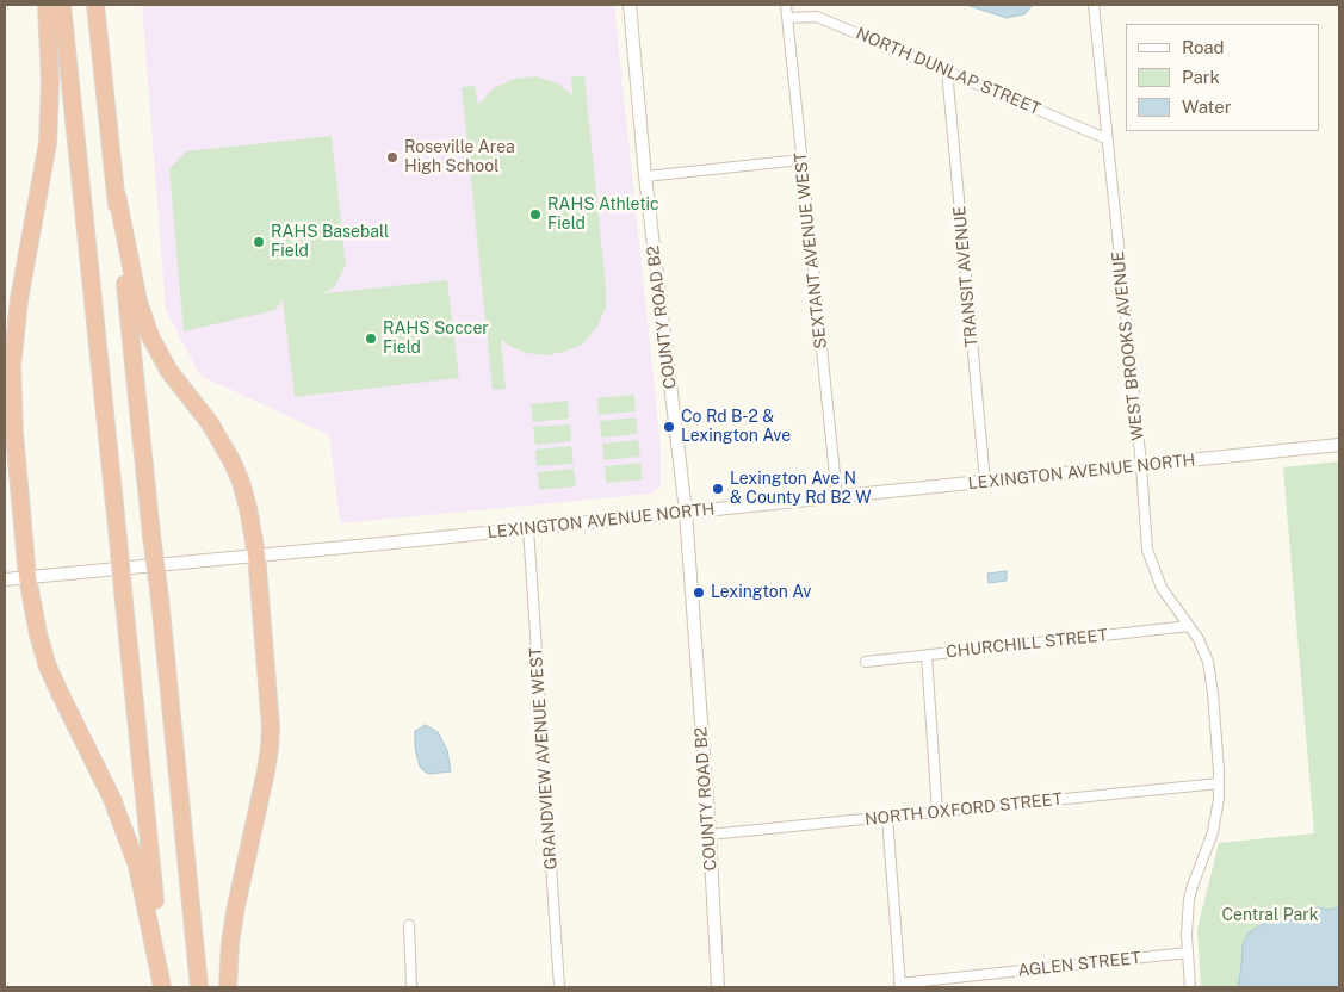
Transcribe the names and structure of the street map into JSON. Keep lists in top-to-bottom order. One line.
{"streets":{"main road":["COUNTY ROAD B2","LEXINGTON AVENUE NORTH"],"street":["NORTH DUNLAP STREET","SEXTANT AVENUE WEST","TRANSIT AVENUE","WEST BROOKS AVENUE","CHURCHILL STREET","GRANDVIEW AVENUE WEST","NORTH OXFORD STREET","AGLEN STREET"]},"crossings":[["NORTH DUNLAP STREET","SEXTANT AVENUE WEST"],["NORTH DUNLAP STREET","TRANSIT AVENUE"],["NORTH DUNLAP STREET","WEST BROOKS AVENUE"],["SEXTANT AVENUE WEST","LEXINGTON AVENUE NORTH"],["TRANSIT AVENUE","LEXINGTON AVENUE NORTH"],["COUNTY ROAD B2","LEXINGTON AVENUE NORTH"],["COUNTY ROAD B2","NORTH OXFORD STREET"],["WEST BROOKS AVENUE","LEXINGTON AVENUE NORTH"],["WEST BROOKS AVENUE","CHURCHILL STREET"],["WEST BROOKS AVENUE","NORTH OXFORD STREET"],["WEST BROOKS AVENUE","AGLEN STREET"],["LEXINGTON AVENUE NORTH","GRANDVIEW AVENUE WEST"]],"parks":["Central Park"],"places":["Roseville Area High School","RAHS Athletic Field","RAHS Baseball Field","RAHS Soccer Field","Co Rd B-2 & Lexington Ave","Lexington Ave N & County Rd B2 W","Lexington Av"],"legend":["Road","Park","Water"]}
